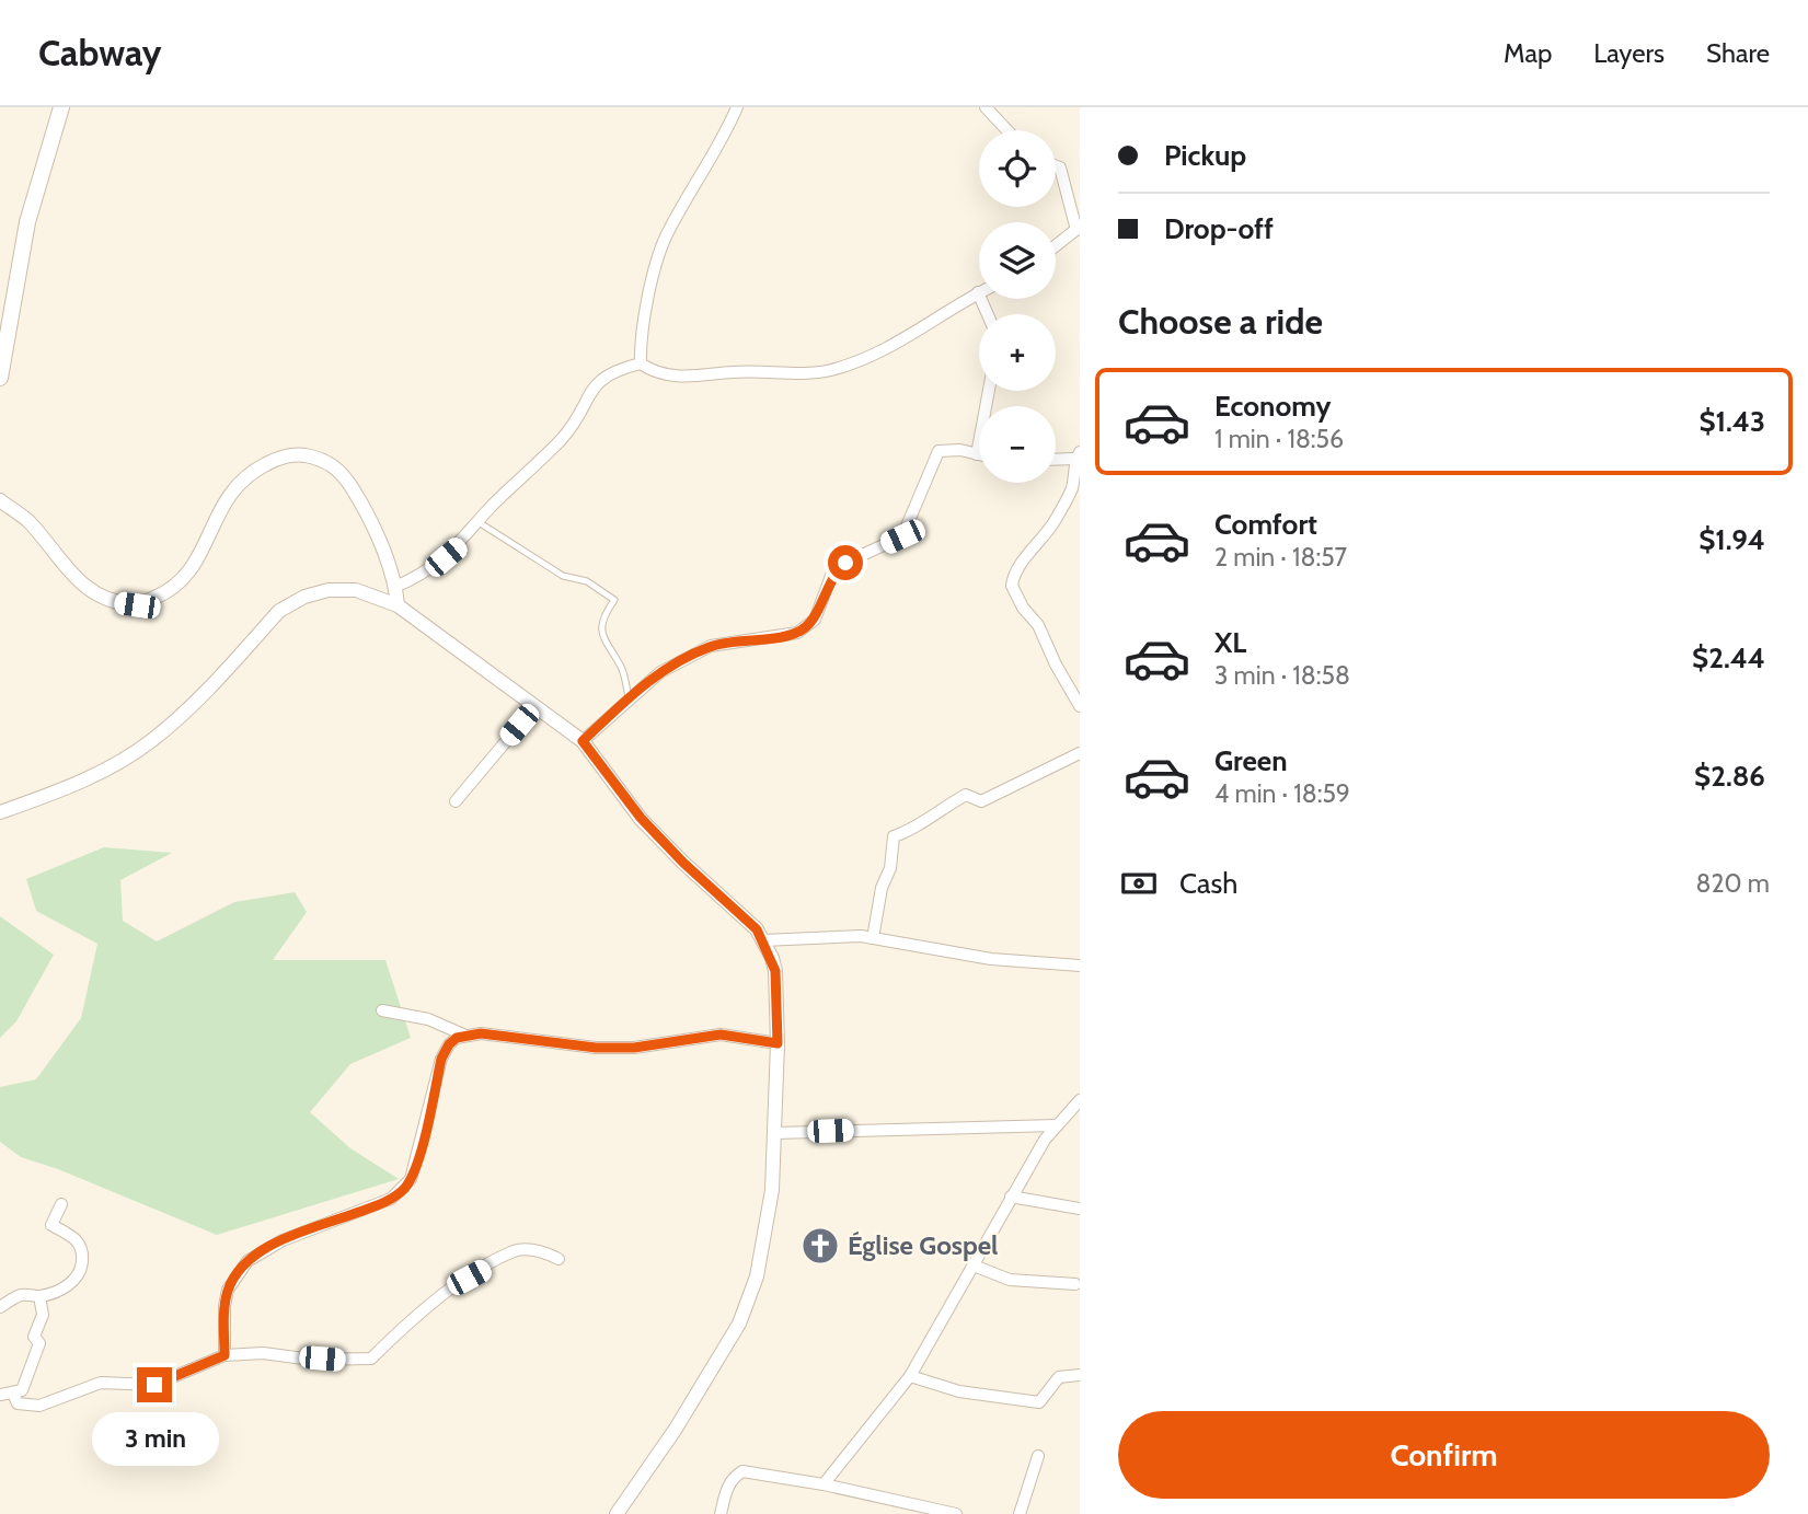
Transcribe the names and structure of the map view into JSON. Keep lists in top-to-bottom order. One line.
{"places":{"church":["Église Gospel"]},"page":{"header":"Cabway","nav":["Map","Layers","Share"],"banner":["Pickup","Drop-off"],"map_buttons":["+","−"],"heading":"Choose a ride","list":[{"name":"Economy","note":"1 min · 18:56","value":"$1.43"},{"name":"Comfort","note":"2 min · 18:57","value":"$1.94"},{"name":"XL","note":"3 min · 18:58","value":"$2.44"},{"name":"Green","note":"4 min · 18:59","value":"$2.86"}],"pay":["Cash","820 m"],"buttons":"Confirm","bubble":"3 min"}}
